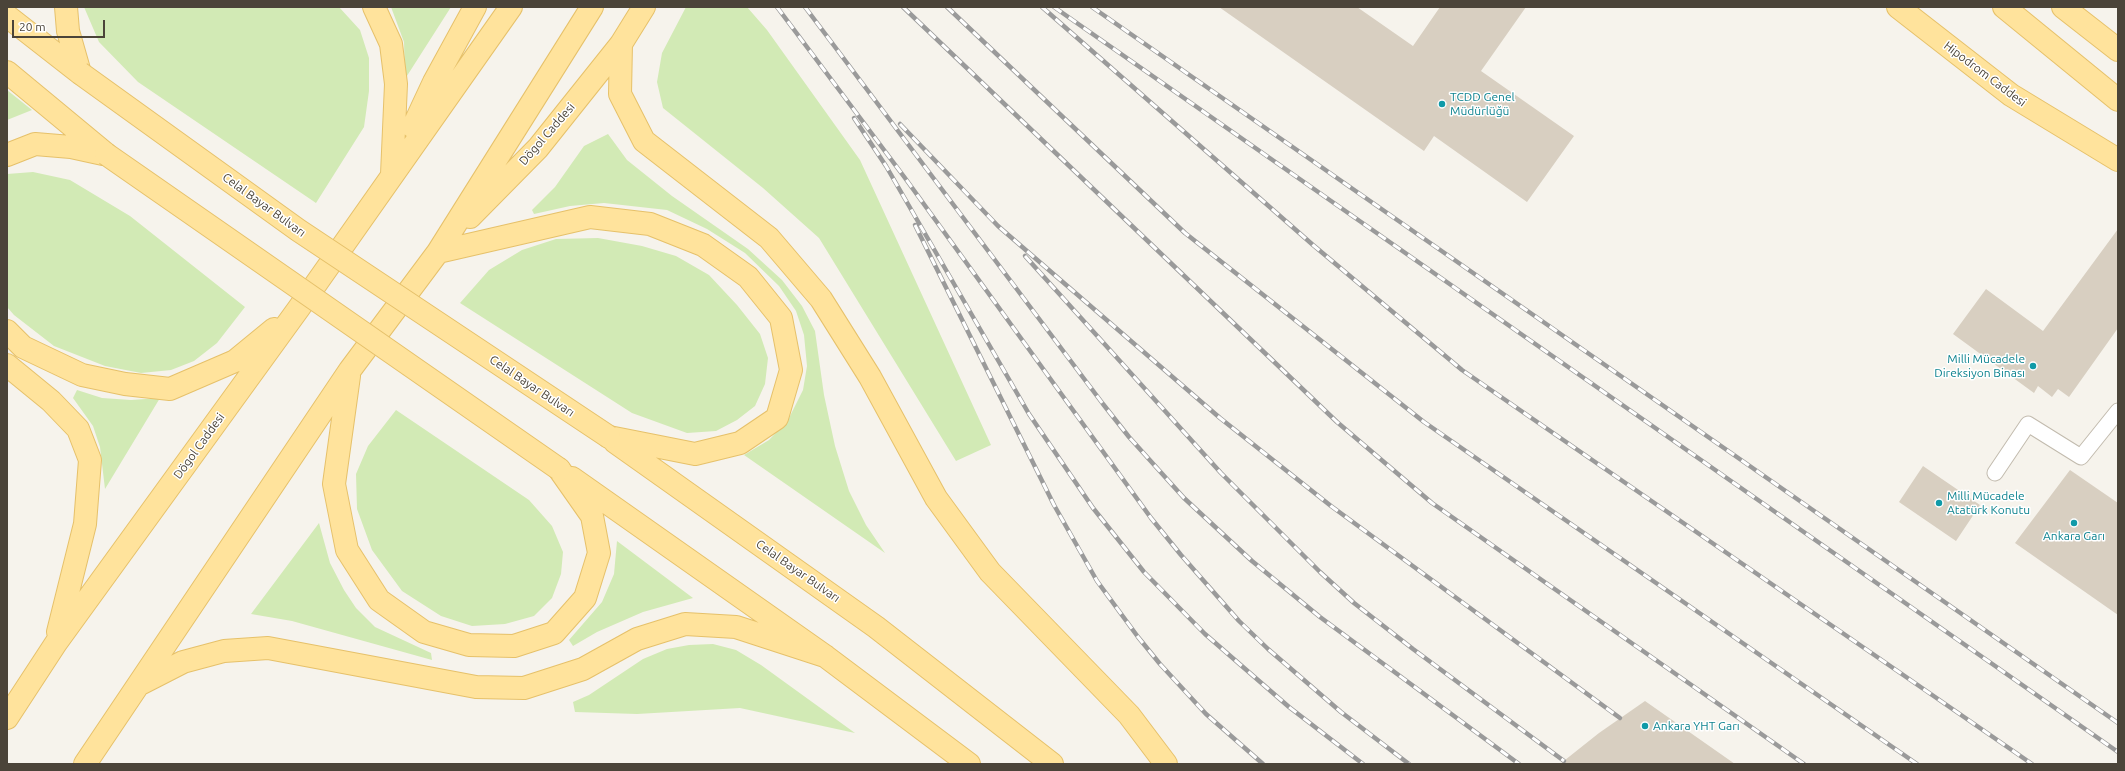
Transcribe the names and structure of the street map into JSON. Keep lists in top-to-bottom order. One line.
{"streets":{"main road":["Hipodrom Caddesi","Dögol Caddesi","Celal Bayar Bulvarı"]},"places":["TCDD Genel Müdürlüğü","Milli Mücadele Direksiyon Binası","Milli Mücadele Atatürk Konutu","Ankara Garı","Ankara YHT Garı"],"scale_bar":"20 m"}
